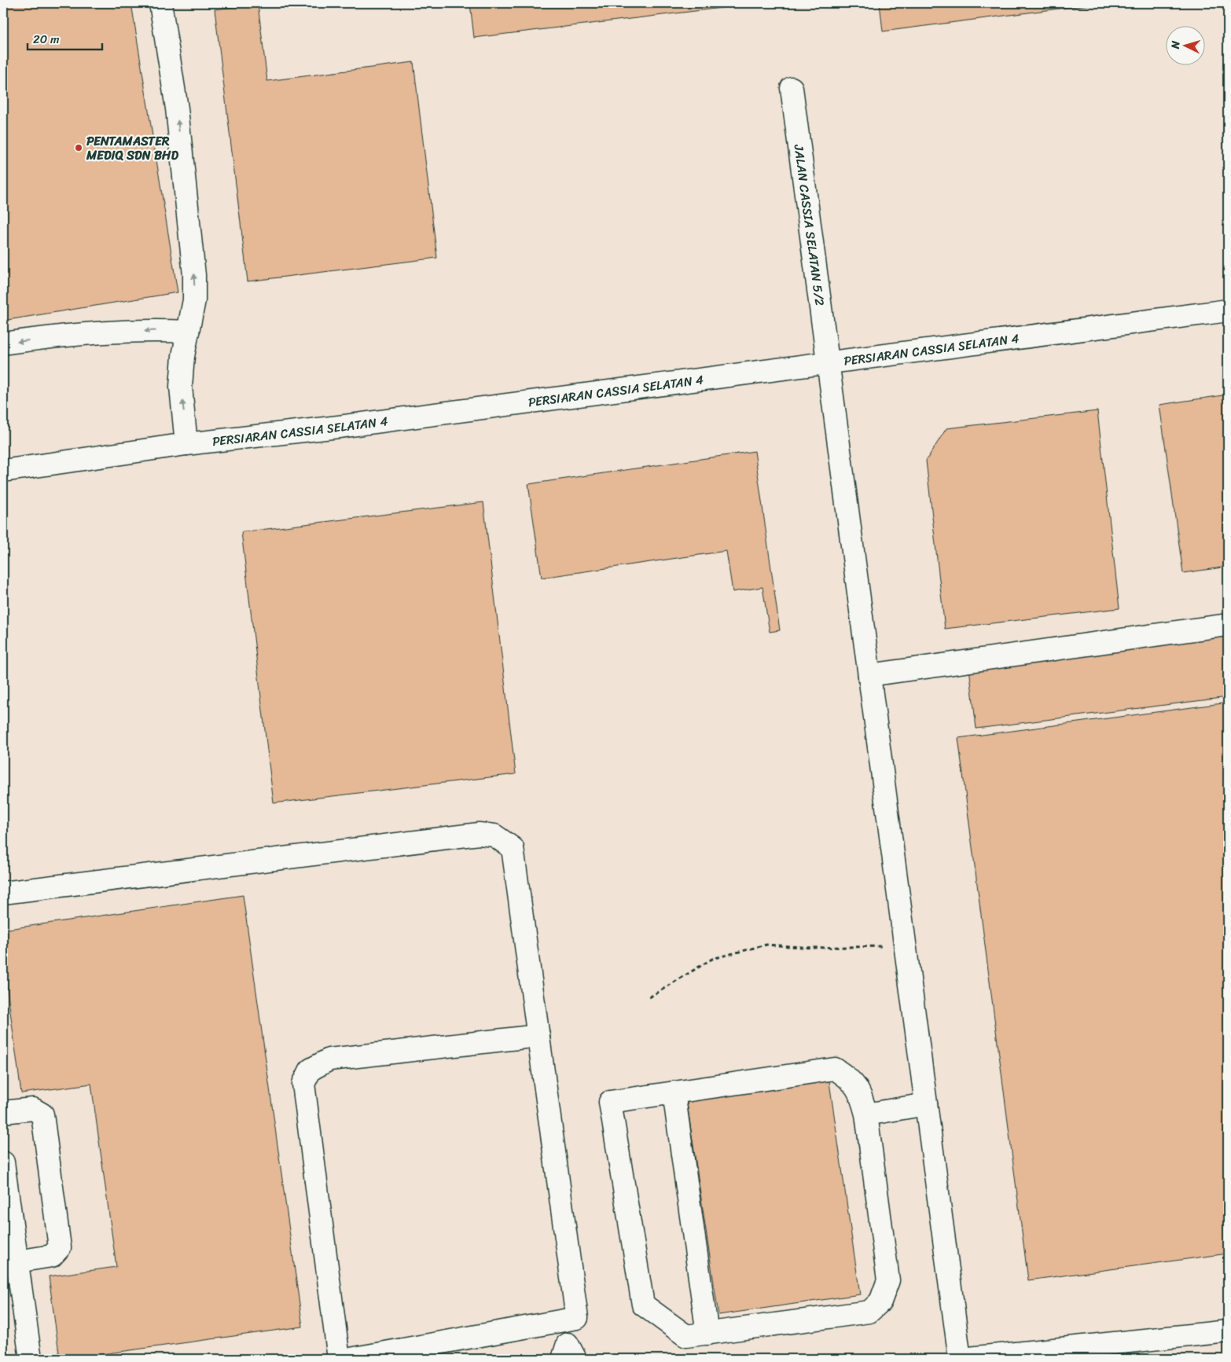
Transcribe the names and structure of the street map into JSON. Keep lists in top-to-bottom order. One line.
{"streets":{"street":["JALAN CASSIA SELATAN 5/2","PERSIARAN CASSIA SELATAN 4"]},"crossings":[["JALAN CASSIA SELATAN 5/2","PERSIARAN CASSIA SELATAN 4"]],"places":["PENTAMASTER MEDIQ SDN BHD"],"scale_bar":"20 m","north":"left"}
